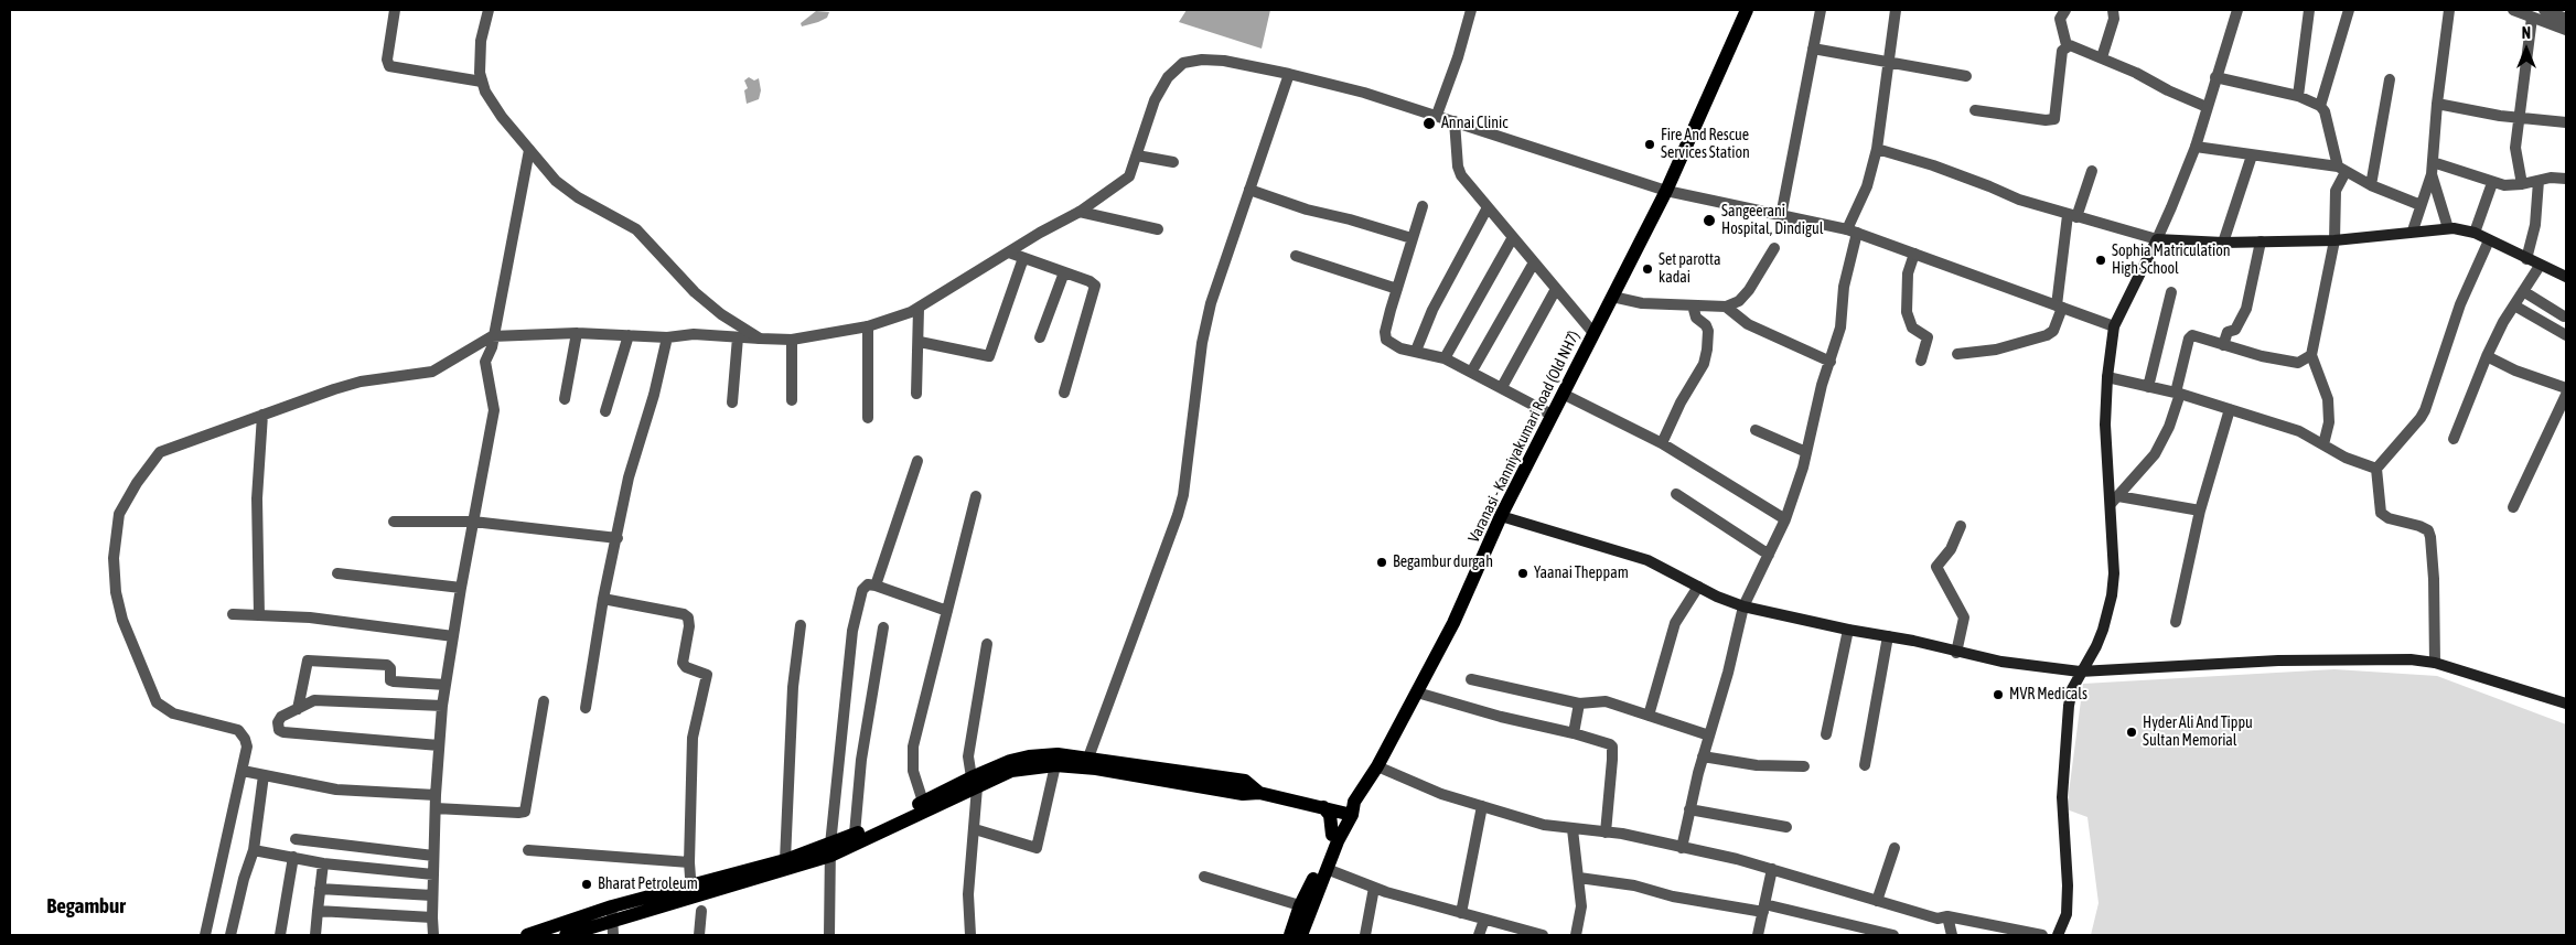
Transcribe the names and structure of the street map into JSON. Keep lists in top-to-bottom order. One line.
{"streets":{"main road":["Varanasi - Kanniyakumari Road (Old NH7)"]},"districts":["Begambur"],"places":["Annai Clinic","Fire And Rescue Services Station","Sangeerani Hospital, Dindigul","Sophia Matriculation High School","Set parotta kadai","Begambur durgah","Yaanai Theppam","MVR Medicals","Hyder Ali And Tippu Sultan Memorial","Bharat Petroleum"],"north":"top"}
